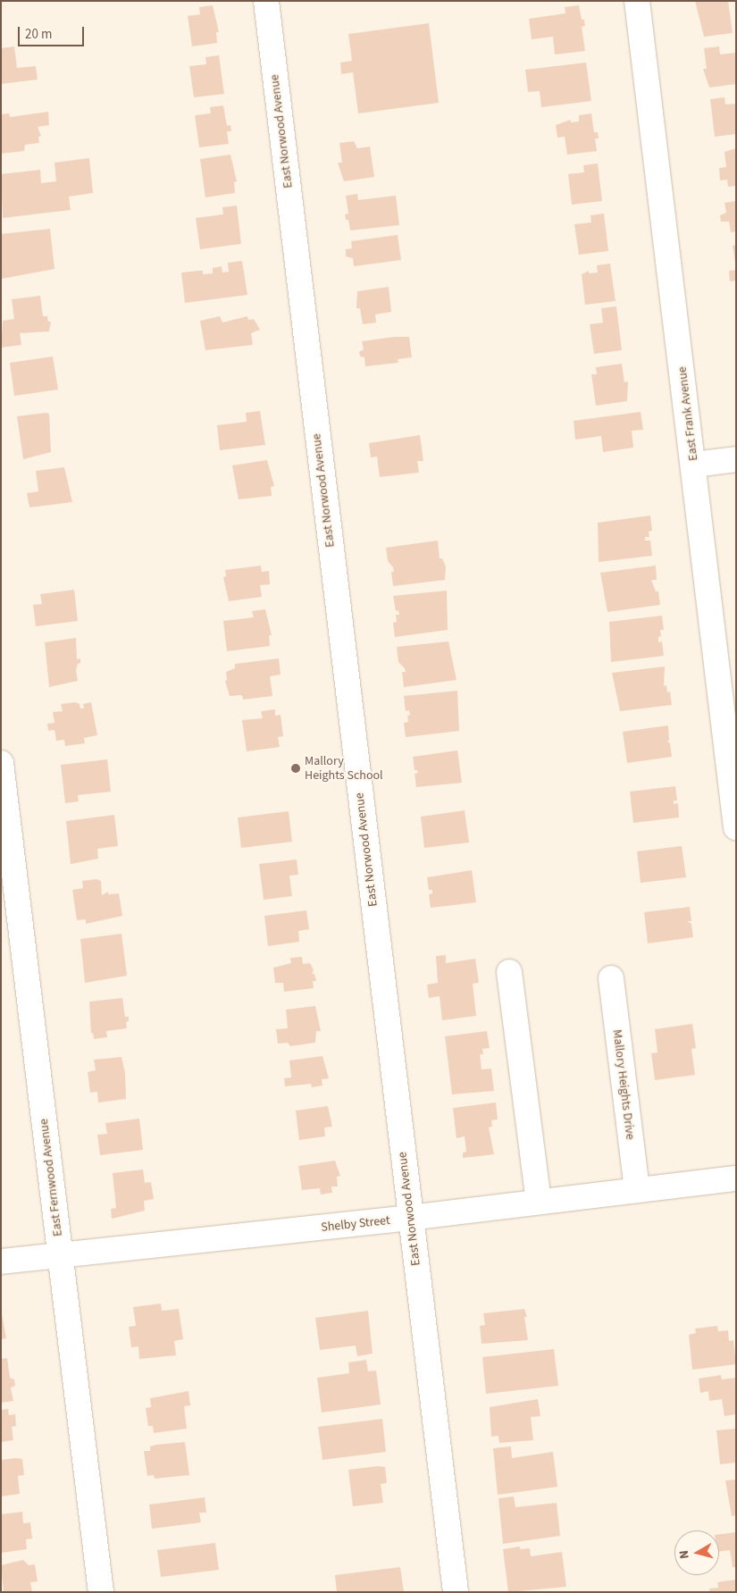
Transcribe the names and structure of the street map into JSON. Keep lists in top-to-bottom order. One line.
{"streets":{"street":["East Norwood Avenue","East Frank Avenue","Mallory Heights Drive","East Fernwood Avenue","Shelby Street"]},"crossings":[["East Norwood Avenue","Shelby Street"],["Mallory Heights Drive","Shelby Street"],["East Fernwood Avenue","Shelby Street"]],"places":["Mallory Heights School"],"scale_bar":"20 m","north":"left"}
